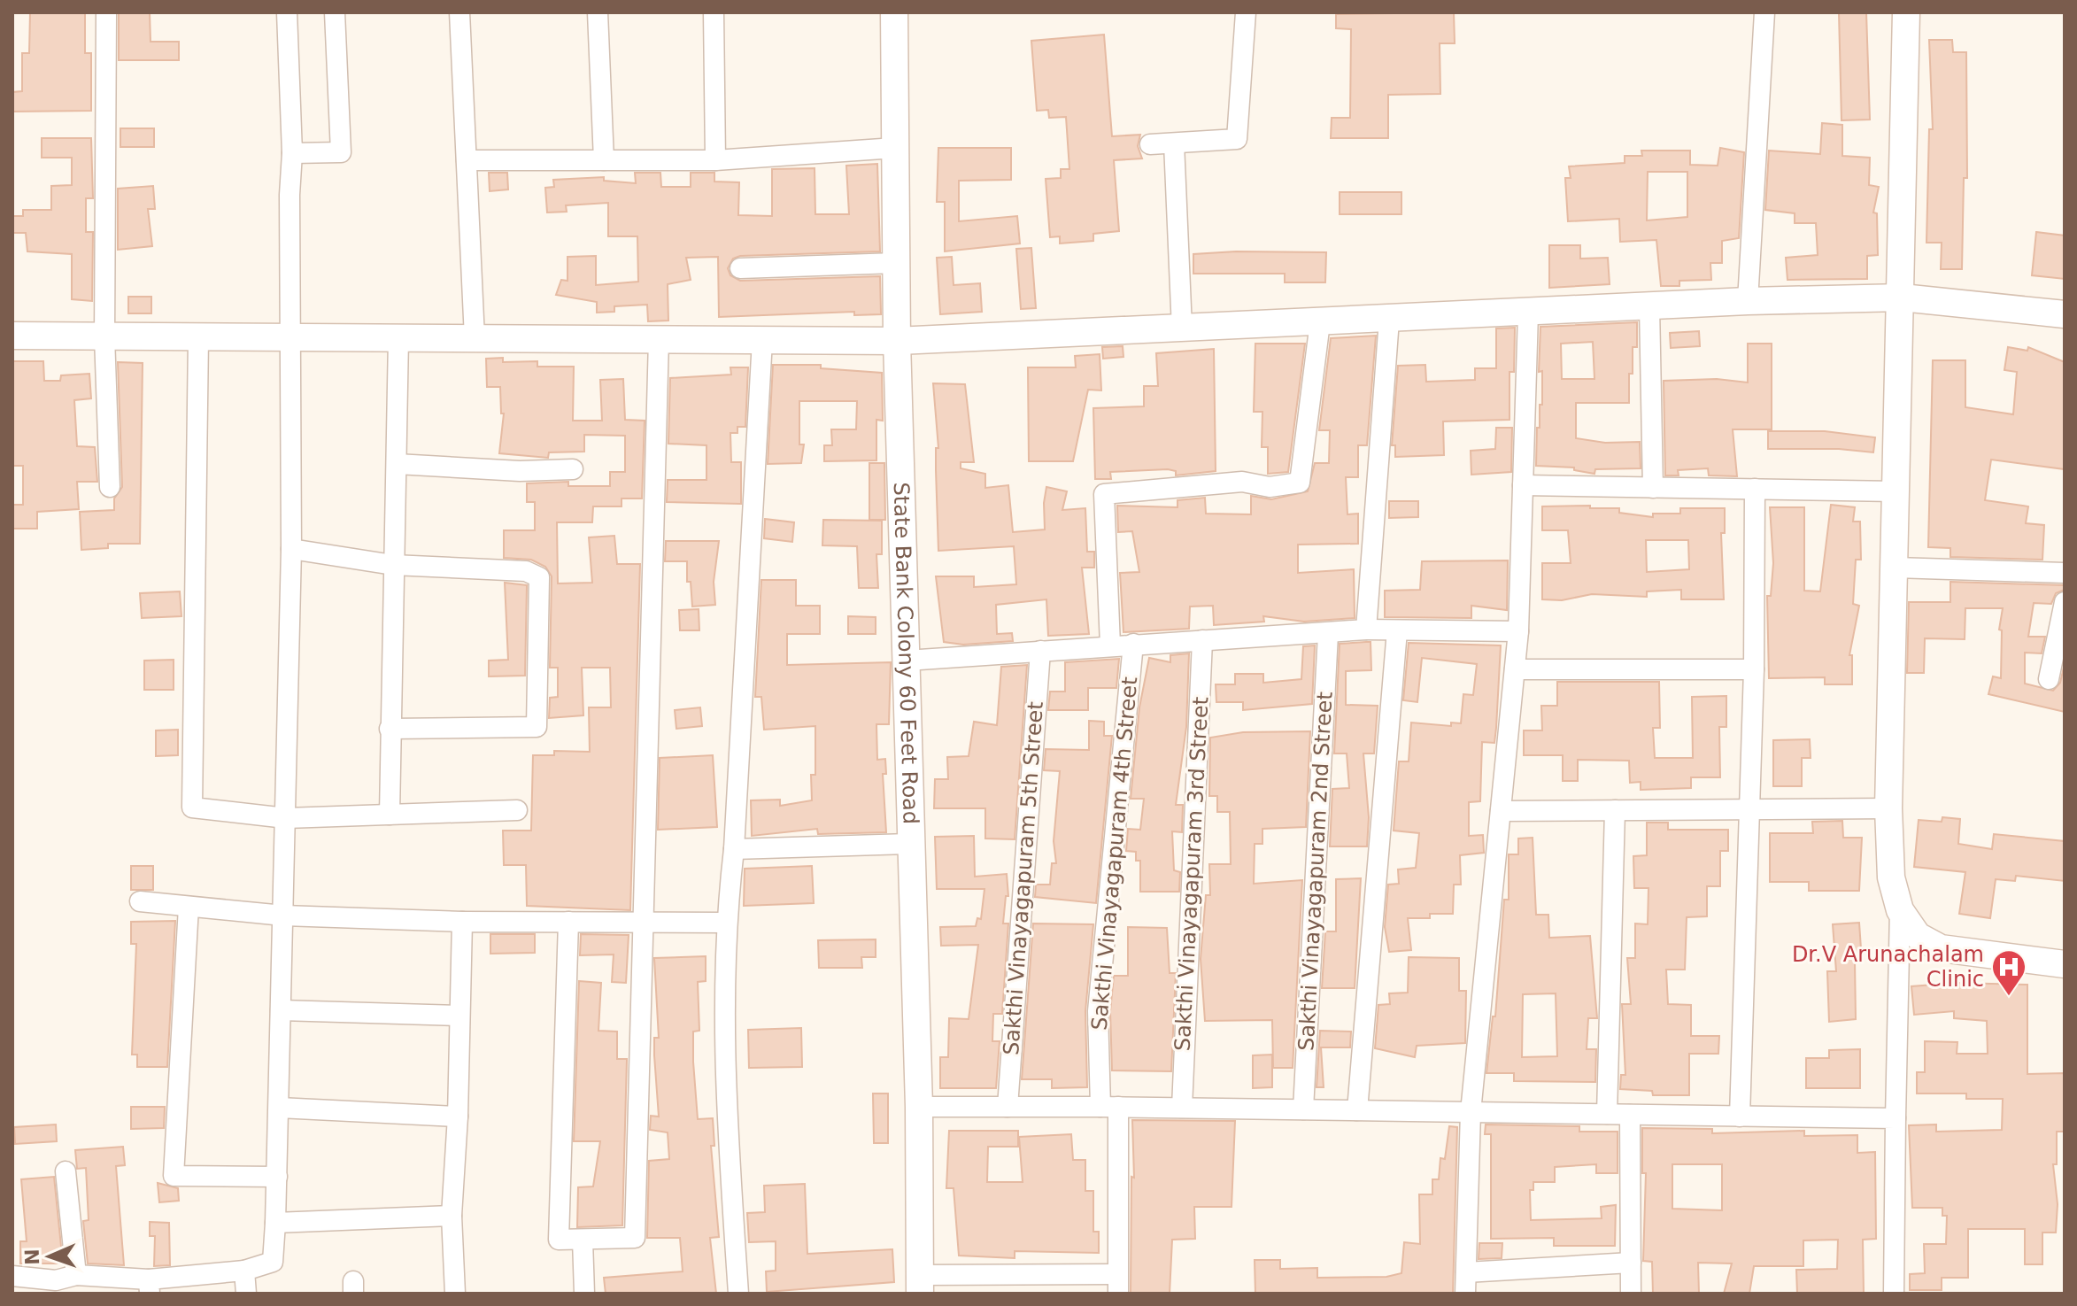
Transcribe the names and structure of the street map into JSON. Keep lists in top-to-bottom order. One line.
{"streets":{"street":["State Bank Colony 60 Feet Road","Sakthi Vinayagapuram 4th Street","Sakthi Vinayagapuram 2nd Street","Sakthi Vinayagapuram 3rd Street","Sakthi Vinayagapuram 5th Street"]},"places":{"hospital":["Dr.V Arunachalam Clinic"]},"north":"left"}
